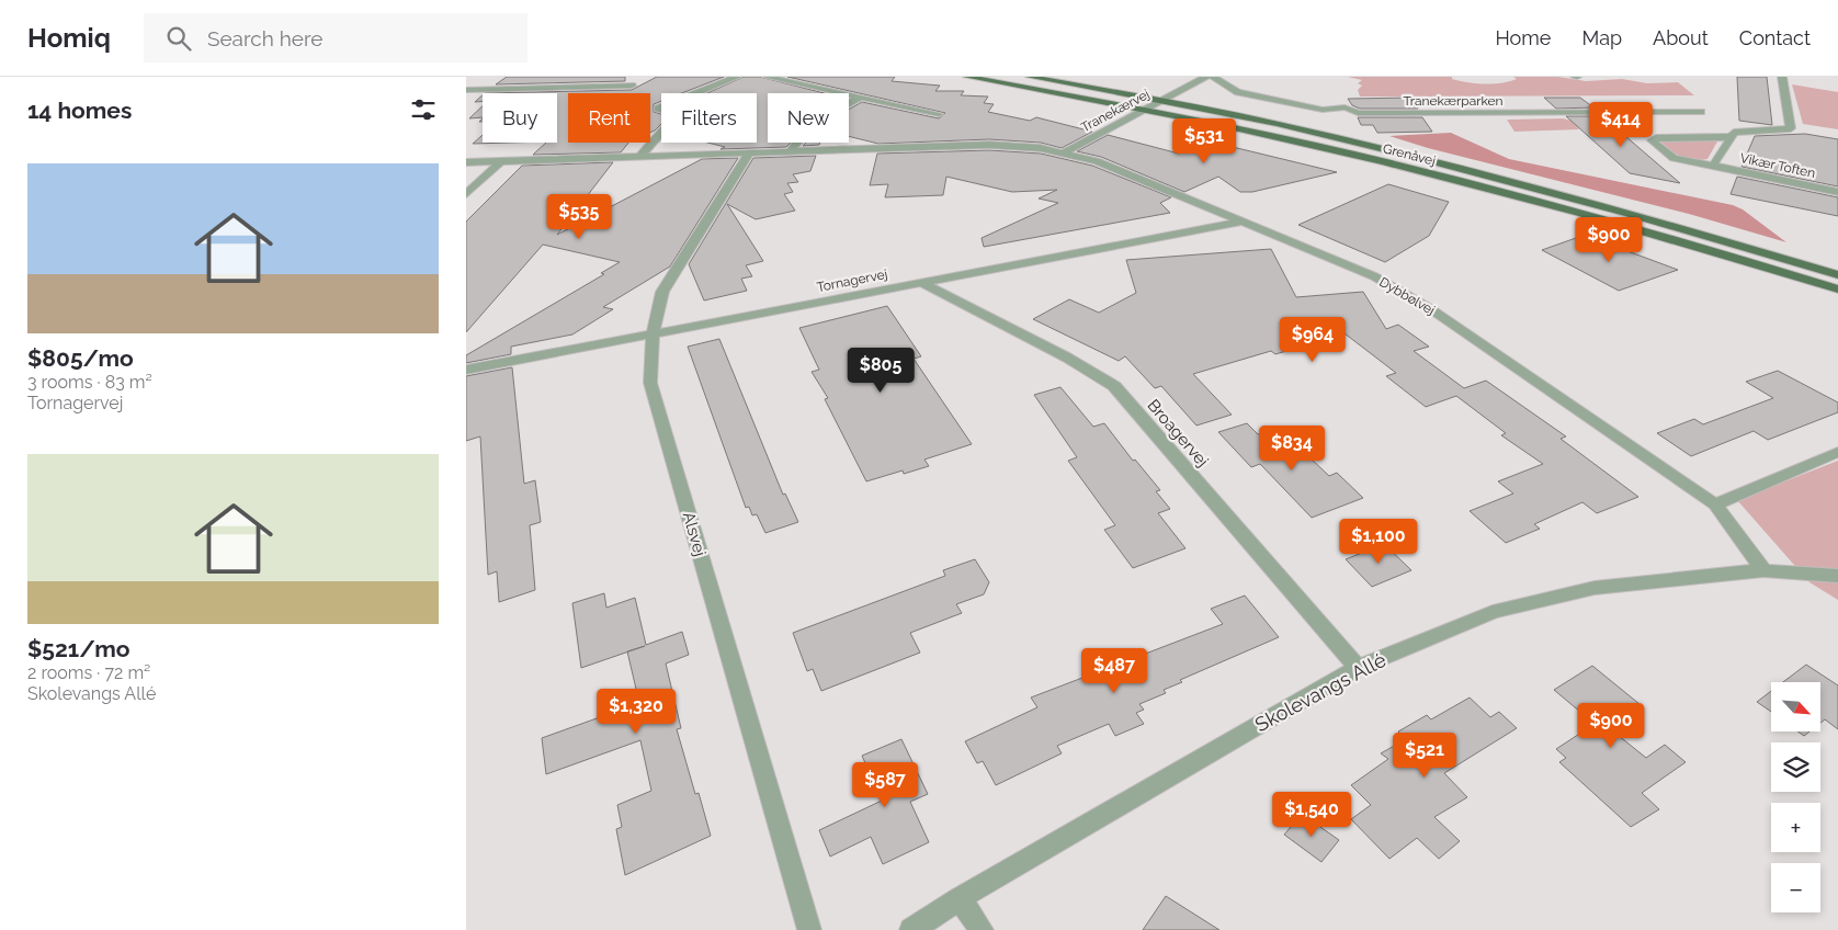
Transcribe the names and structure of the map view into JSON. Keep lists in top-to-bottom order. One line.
{"streets":{"main road":["Grenåvej"],"street":["Tranekærparken","Tranekærvej","Vikær Toften","Tornagervej","Dybbølvej","Broagervej","Alsvej","Skolevangs Allé"]},"crossings":[["Tranekærvej","Grenåvej"],["Tranekærvej","Dybbølvej"],["Tornagervej","Dybbølvej"],["Tornagervej","Broagervej"],["Tornagervej","Alsvej"],["Dybbølvej","Alsvej"],["Dybbølvej","Skolevangs Allé"],["Broagervej","Skolevangs Allé"]],"north":"bottom right","page":{"header":"Homiq","search":"Search here","nav":["Home","Map","About","Contact"],"heading":"14 homes","chip":["Buy","Rent","Filters","New"],"price":["$414","$531","$535","$900","$964","$805","$834","$1,100","$487","$1,320","$900","$521","$587","$1,540"],"list":[{"name":"$805/mo","note":"3 rooms · 83 m² · Tornagervej"},{"name":"$521/mo","note":"2 rooms · 72 m² · Skolevangs Allé"}],"map_buttons":["+","−"]}}
